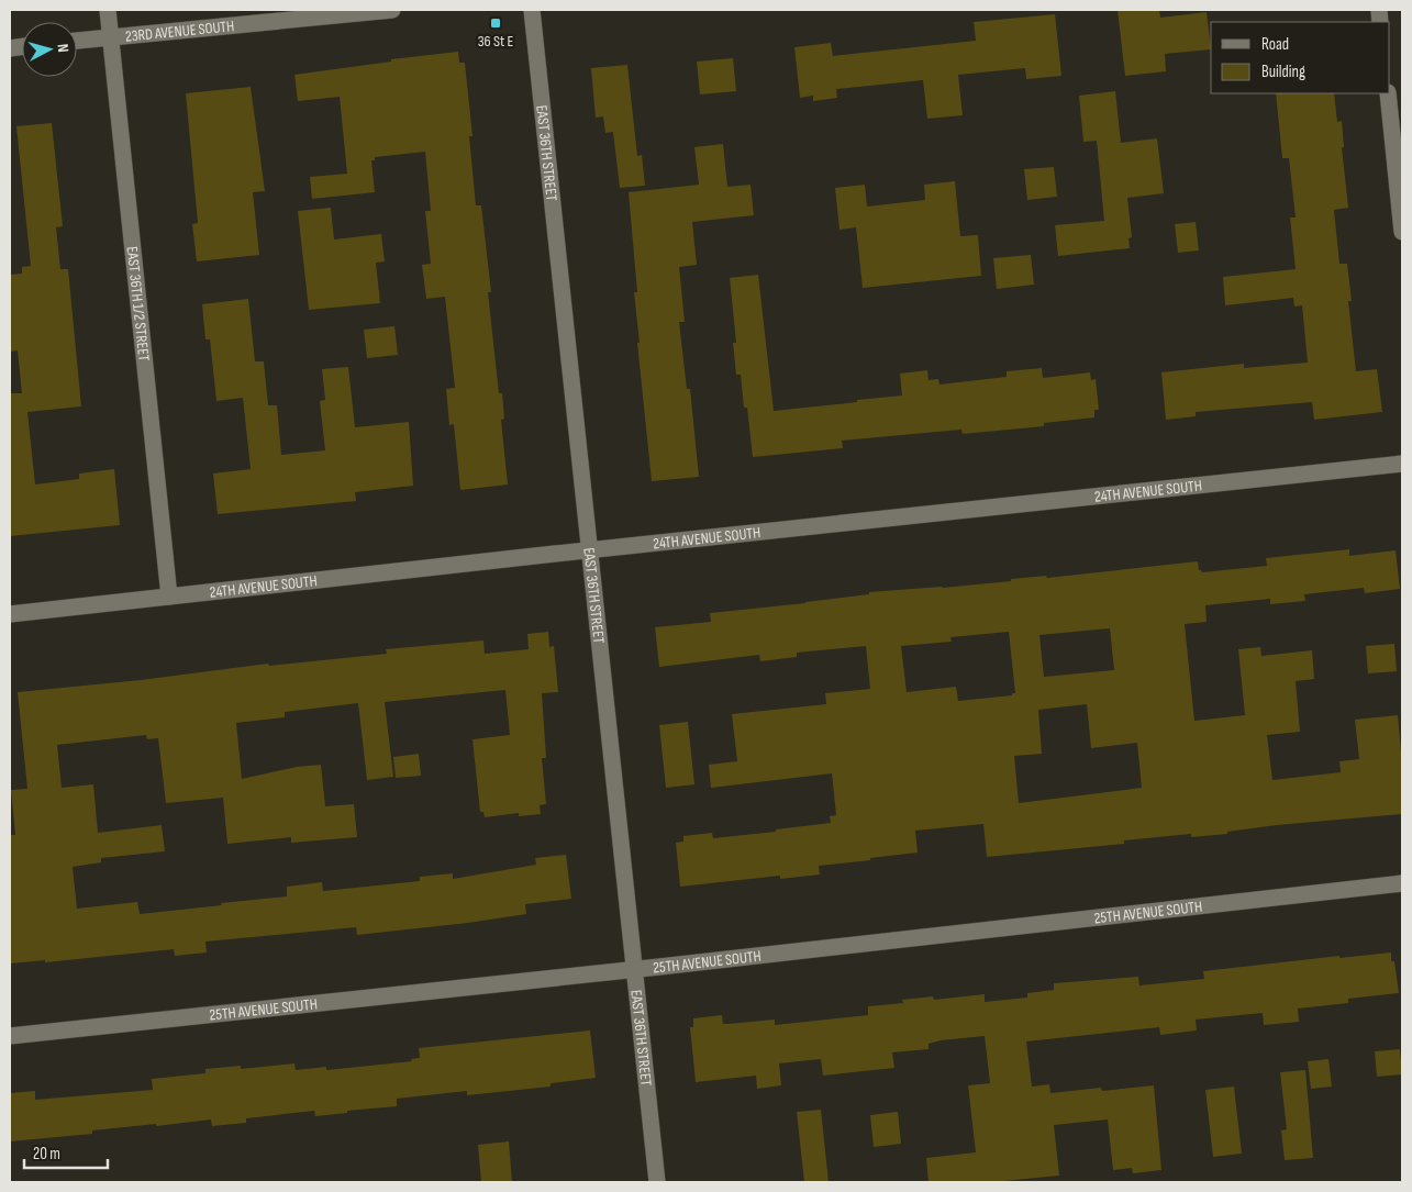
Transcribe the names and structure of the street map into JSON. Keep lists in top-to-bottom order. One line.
{"streets":{"street":["23RD AVENUE SOUTH","EAST 36TH STREET","EAST 36TH 1/2 STREET","24TH AVENUE SOUTH","25TH AVENUE SOUTH"]},"crossings":[["23RD AVENUE SOUTH","EAST 36TH 1/2 STREET"],["EAST 36TH STREET","24TH AVENUE SOUTH"],["EAST 36TH STREET","25TH AVENUE SOUTH"],["EAST 36TH 1/2 STREET","24TH AVENUE SOUTH"]],"places":{"transit":["36 St E"]},"legend":["Road","Building"],"scale_bar":"20 m","north":"right"}
